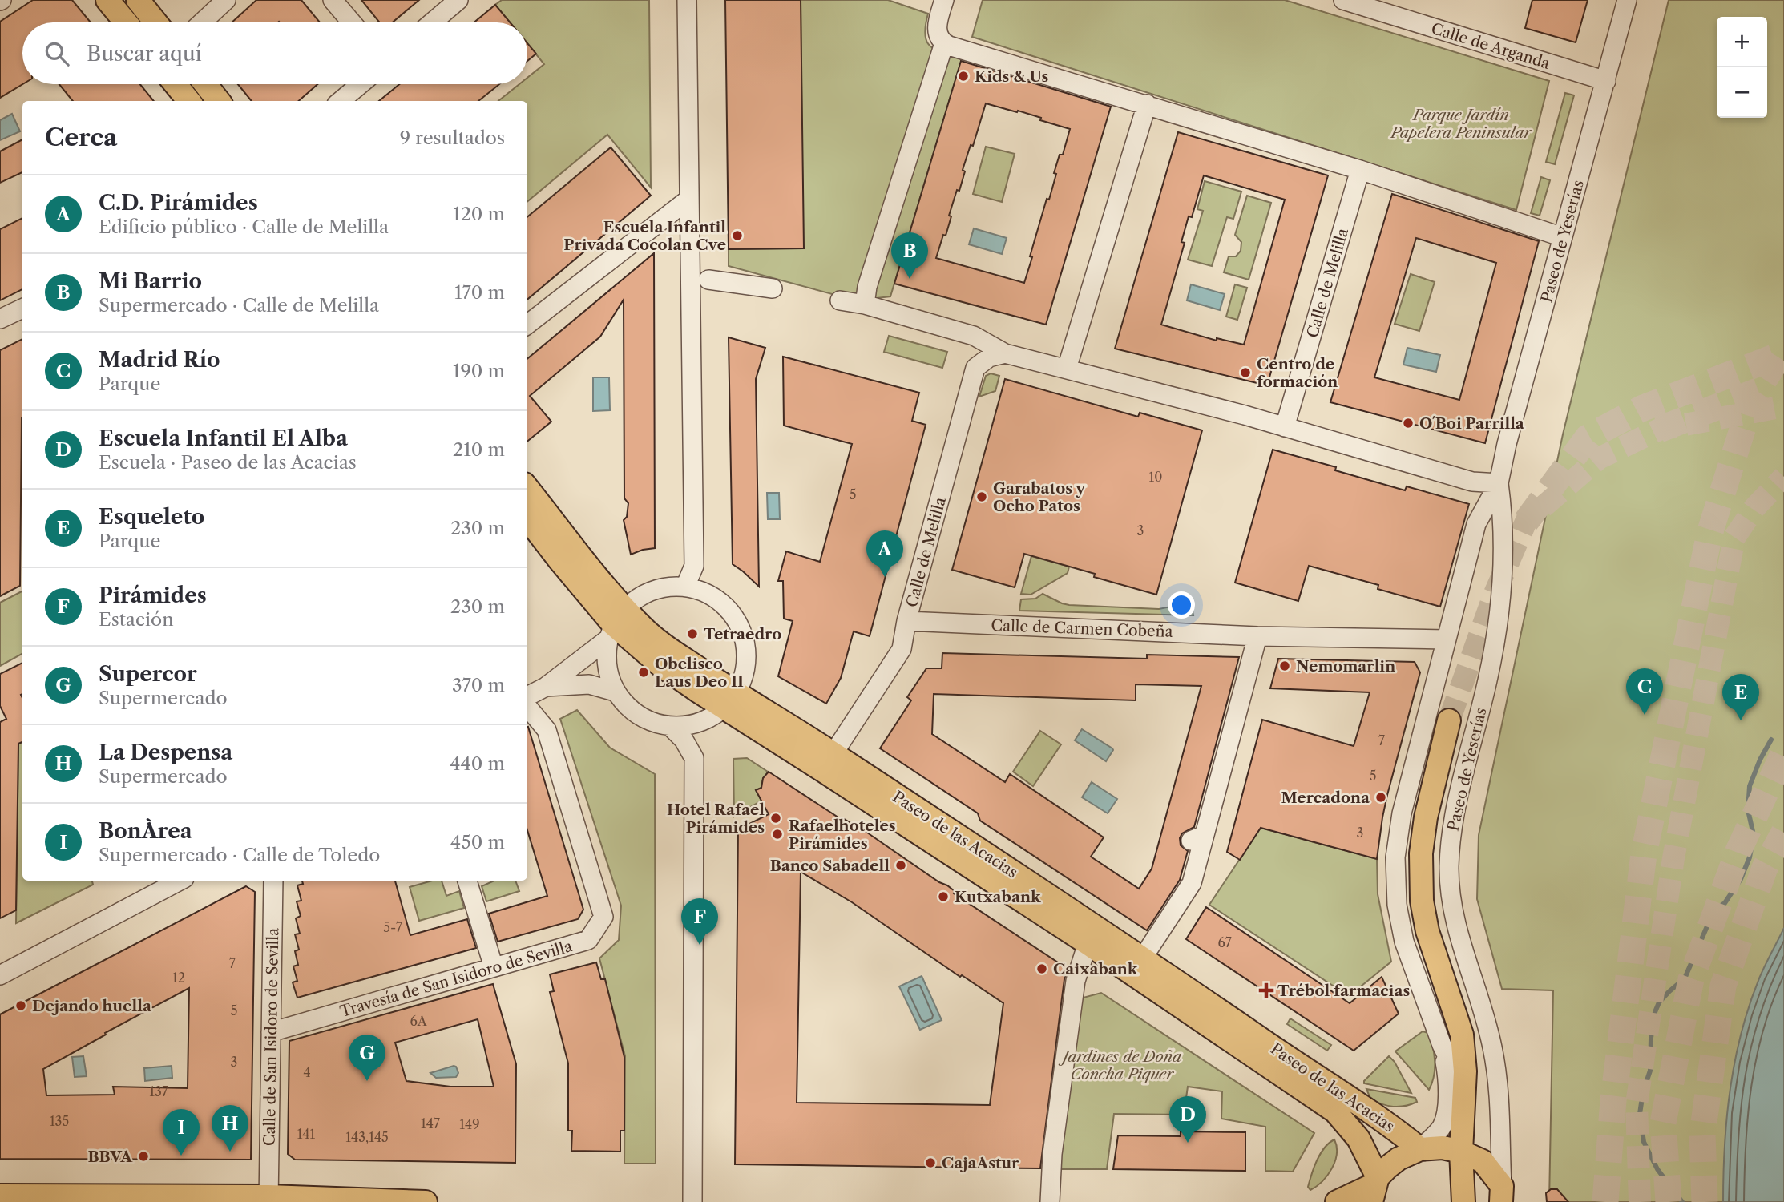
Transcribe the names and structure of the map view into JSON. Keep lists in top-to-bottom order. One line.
{"streets":{"main road":["Paseo de Yeserías","Paseo de las Acacias"],"street":["Calle de Arganda","Calle de Melilla","Calle de Carmen Cobeña","Travesía de San Isidoro de Sevilla","Calle de San Isidoro de Sevilla"]},"crossings":[["Calle de Arganda","Paseo de Yeserías"],["Paseo de Yeserías","Calle de Carmen Cobeña"],["Paseo de Yeserías","Paseo de las Acacias"],["Calle de Melilla","Calle de Carmen Cobeña"],["Calle de Melilla","Paseo de las Acacias"],["Travesía de San Isidoro de Sevilla","Calle de San Isidoro de Sevilla"]],"parks":["Parque Jardín Papelera Peninsular","Jardines de Doña Concha Piquer"],"places":{"other":["Kids & Us","Escuela Infantil Privada Cocolan Cve","Centro de formación","O´Boi Parrilla","Garabatos y Ocho Patos","Tetraedro","Nemomarlin","Obelisco Laus Deo II","Mercadona","Hotel Rafael Pirámides","Rafaelhoteles Pirámides","Banco Sabadell","Kutxabank","Caixabank","Dejando huella","BBVA","CajaAstur"],"health":["Trébol farmacias"]},"house_numbers":["10","5","3","7","5","3","5-7","67","7","12","5","6A","3","4","137","135","147","149","141","143,145"],"page":{"map_buttons":["+","−"],"search":"Buscar aquí","heading":["Cerca","9 resultados"],"list":[{"mark":"A","name":"C.D. Pirámides","note":"Edificio público · Calle de Melilla","value":"120 m"},{"mark":"B","name":"Mi Barrio","note":"Supermercado · Calle de Melilla","value":"170 m"},{"mark":"C","name":"Madrid Río","note":"Parque","value":"190 m"},{"mark":"D","name":"Escuela Infantil El Alba","note":"Escuela · Paseo de las Acacias","value":"210 m"},{"mark":"E","name":"Esqueleto","note":"Parque","value":"230 m"},{"mark":"F","name":"Pirámides","note":"Estación","value":"230 m"},{"mark":"G","name":"Supercor","note":"Supermercado","value":"370 m"},{"mark":"H","name":"La Despensa","note":"Supermercado","value":"440 m"},{"mark":"I","name":"BonÀrea","note":"Supermercado · Calle de Toledo","value":"450 m"}],"pins":["B","A","C","E","F","G","D","H","I"]}}
